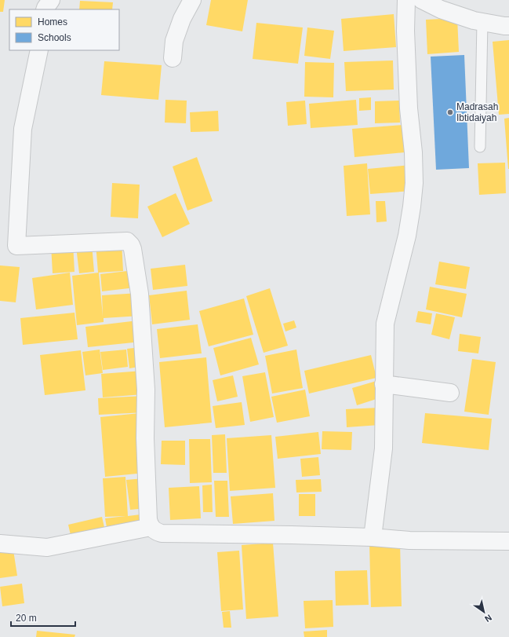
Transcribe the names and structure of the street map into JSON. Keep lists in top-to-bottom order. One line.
{"places":["Madrasah Ibtidaiyah"],"legend":["Homes","Schools"],"scale_bar":"20 m","north":"bottom right"}
